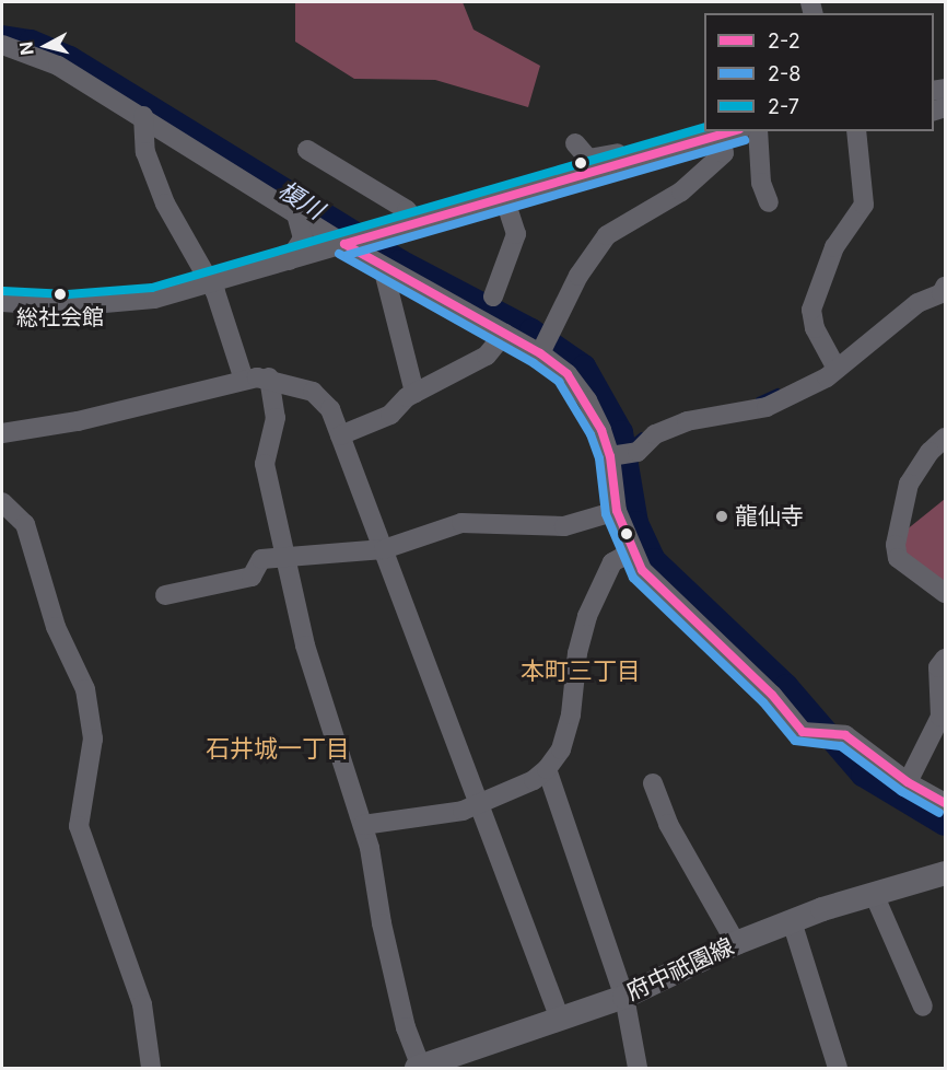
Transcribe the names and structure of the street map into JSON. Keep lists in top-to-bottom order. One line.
{"streets":{"main road":["府中祇園線"]},"districts":["本町三丁目","石井城一丁目"],"water":["榎川"],"places":["総社会館","龍仙寺"],"lines":["transit line 2-7","transit line 2-2","transit line 2-8"],"legend":["2-2","2-8","2-7"],"north":"left"}
